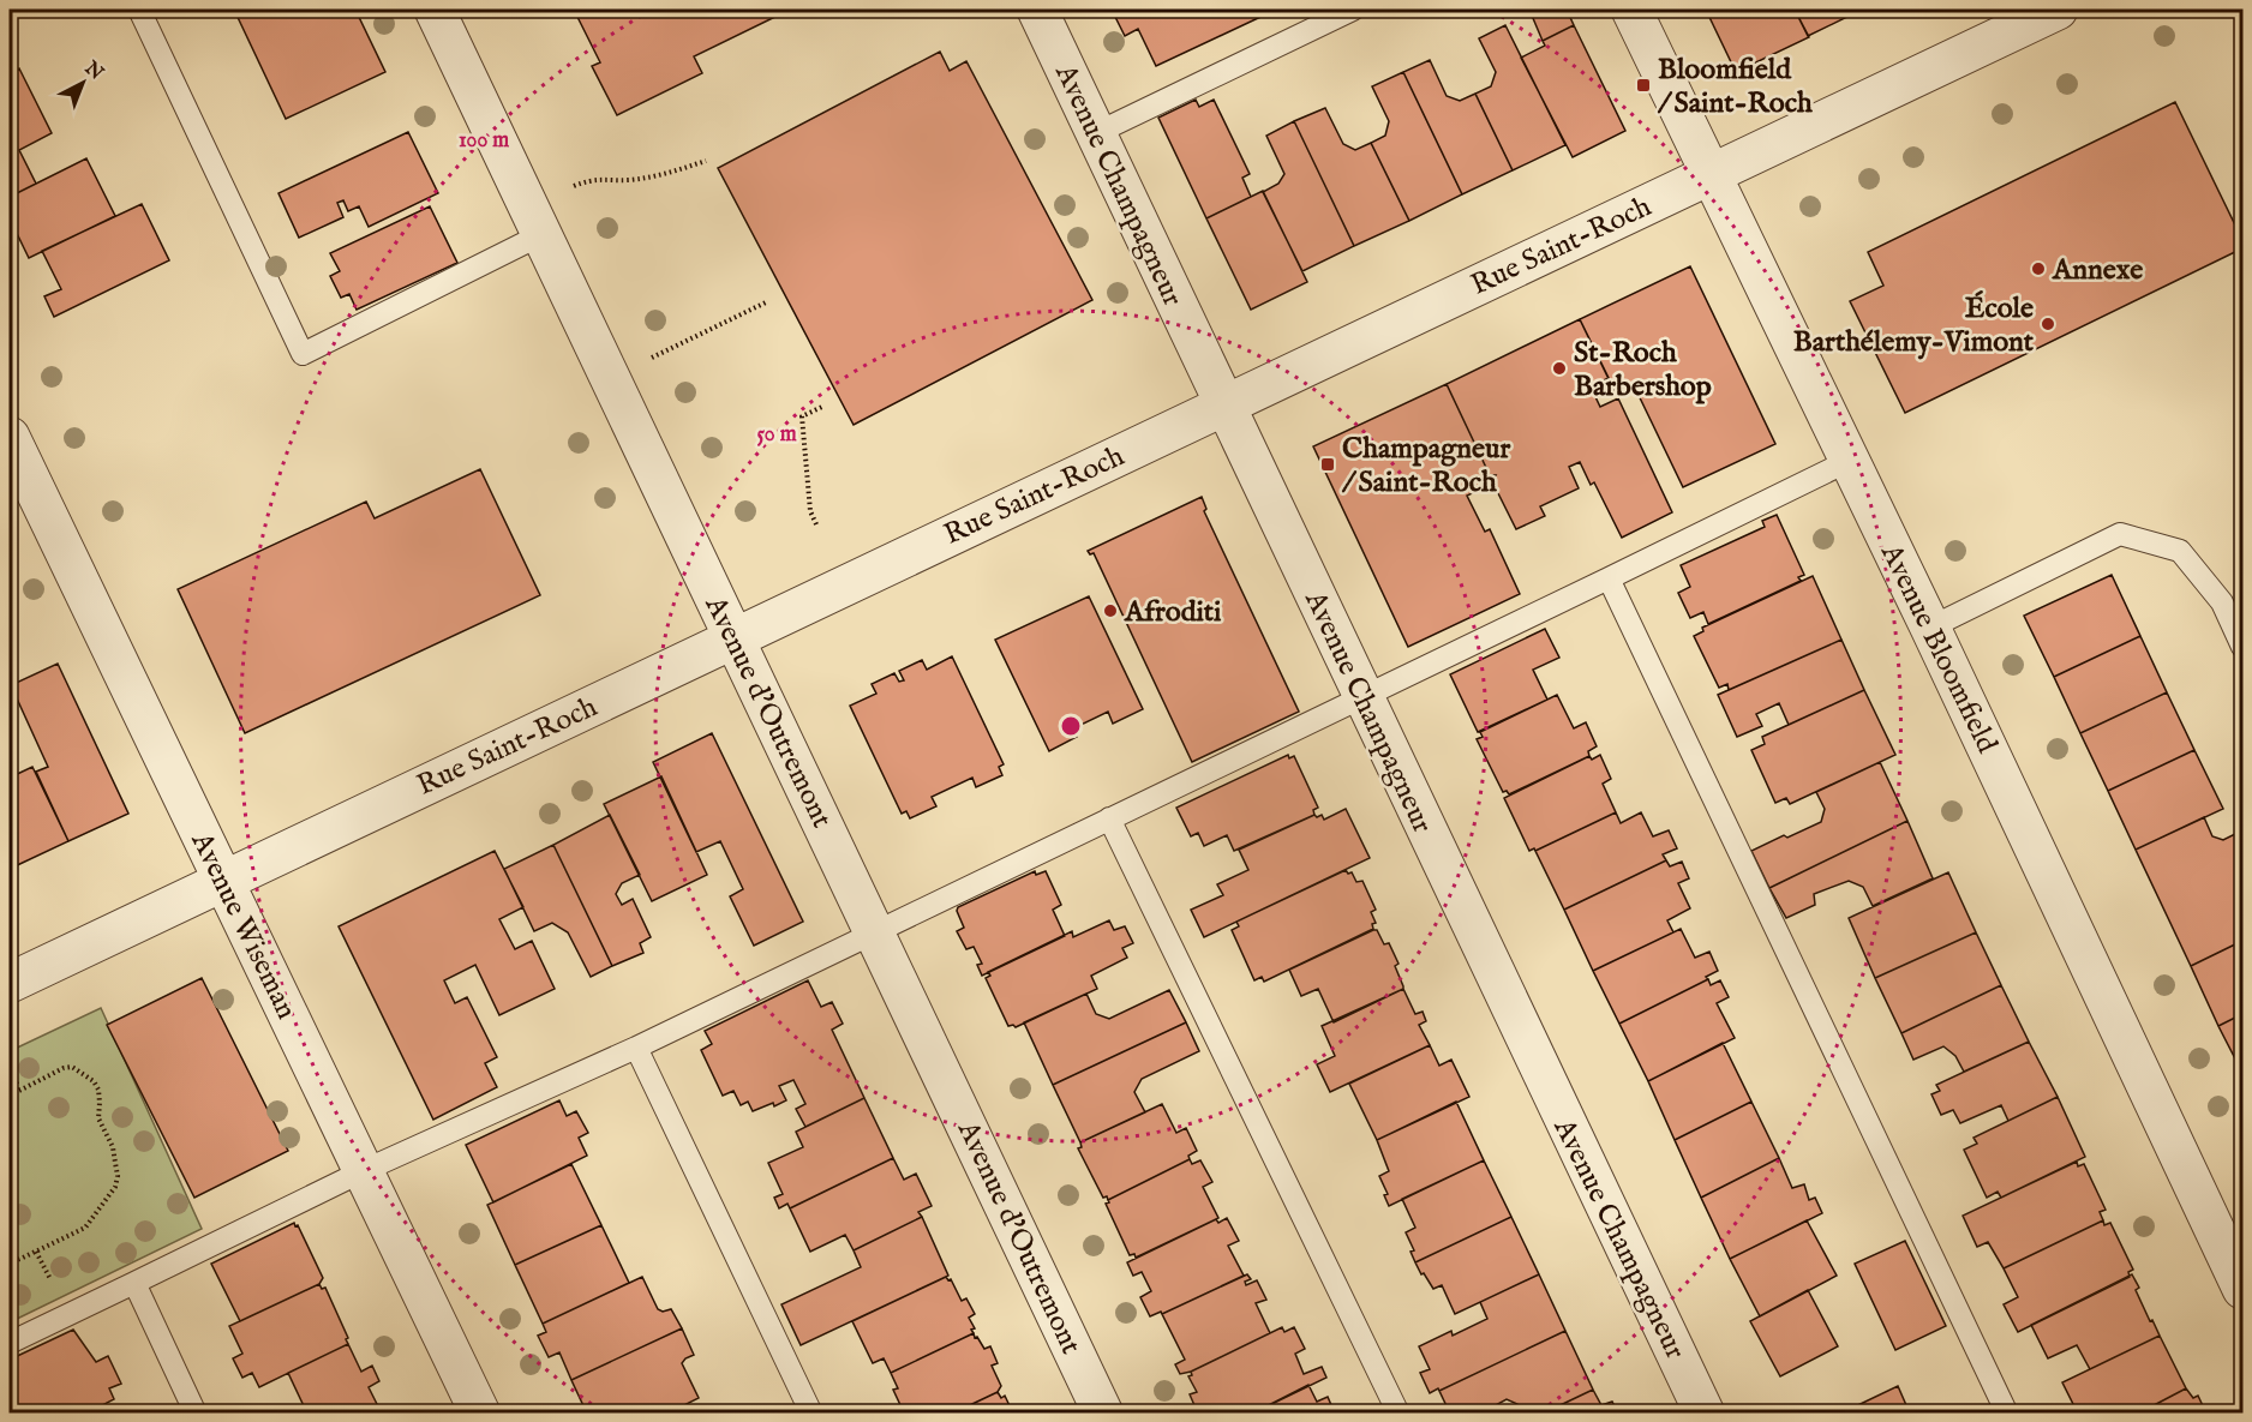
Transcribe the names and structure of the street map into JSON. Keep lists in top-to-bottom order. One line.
{"streets":{"street":["Avenue Champagneur","Rue Saint-Roch","Avenue Bloomfield","Avenue d'Outremont","Avenue Wiseman"]},"crossings":[["Avenue Champagneur","Rue Saint-Roch"],["Rue Saint-Roch","Avenue Bloomfield"],["Rue Saint-Roch","Avenue d'Outremont"],["Rue Saint-Roch","Avenue Wiseman"]],"places":{"transit":["Bloomfield / Saint-Roch","Champagneur / Saint-Roch"],"other":["Annexe","École Barthélemy-Vimont","St-Roch Barbershop","Afroditi"]},"north":"top right","rings":["100 m","50 m"]}
